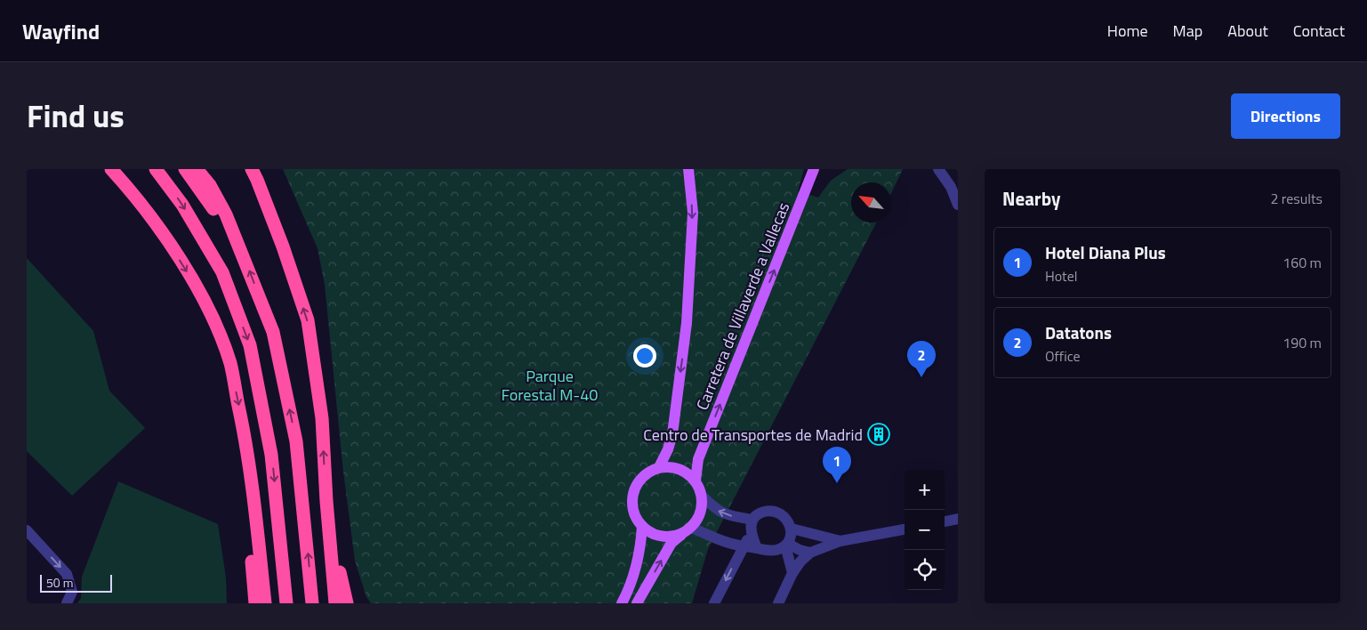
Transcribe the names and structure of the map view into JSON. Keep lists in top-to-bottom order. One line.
{"streets":{"main road":["Carretera de Villaverde a Vallecas"]},"parks":["Parque Forestal M-40"],"places":{"building":["Centro de Transportes de Madrid"]},"scale_bar":"50 m","north":"top left","page":{"header":"Wayfind","nav":["Home","Map","About","Contact"],"title":"Find us","buttons":"Directions","heading":["Nearby","2 results"],"list":[{"mark":"1","name":"Hotel Diana Plus","note":"Hotel","value":"160 m"},{"mark":"2","name":"Datatons","note":"Office","value":"190 m"}],"pins":["2","1"],"map_buttons":["+","−"],"scale":"50 m"}}
